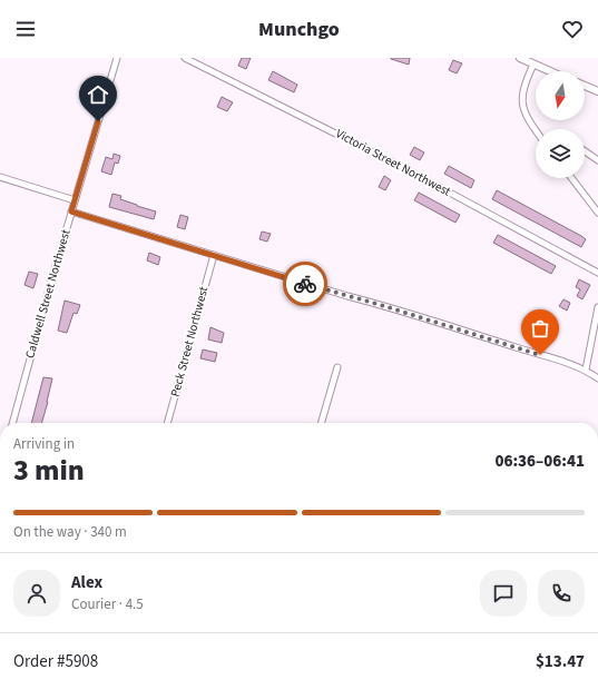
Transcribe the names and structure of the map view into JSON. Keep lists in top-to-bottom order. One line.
{"streets":{"street":["Victoria Street Northwest","Caldwell Street Northwest","Peck Street Northwest"]},"north":"bottom","page":{"header":"Munchgo","heading":["3 min","Arriving in","06:36–06:41"],"panel":["Alex","Courier · 4.5","Order #5908","$13.47"],"bar":"On the way · 340 m"}}
